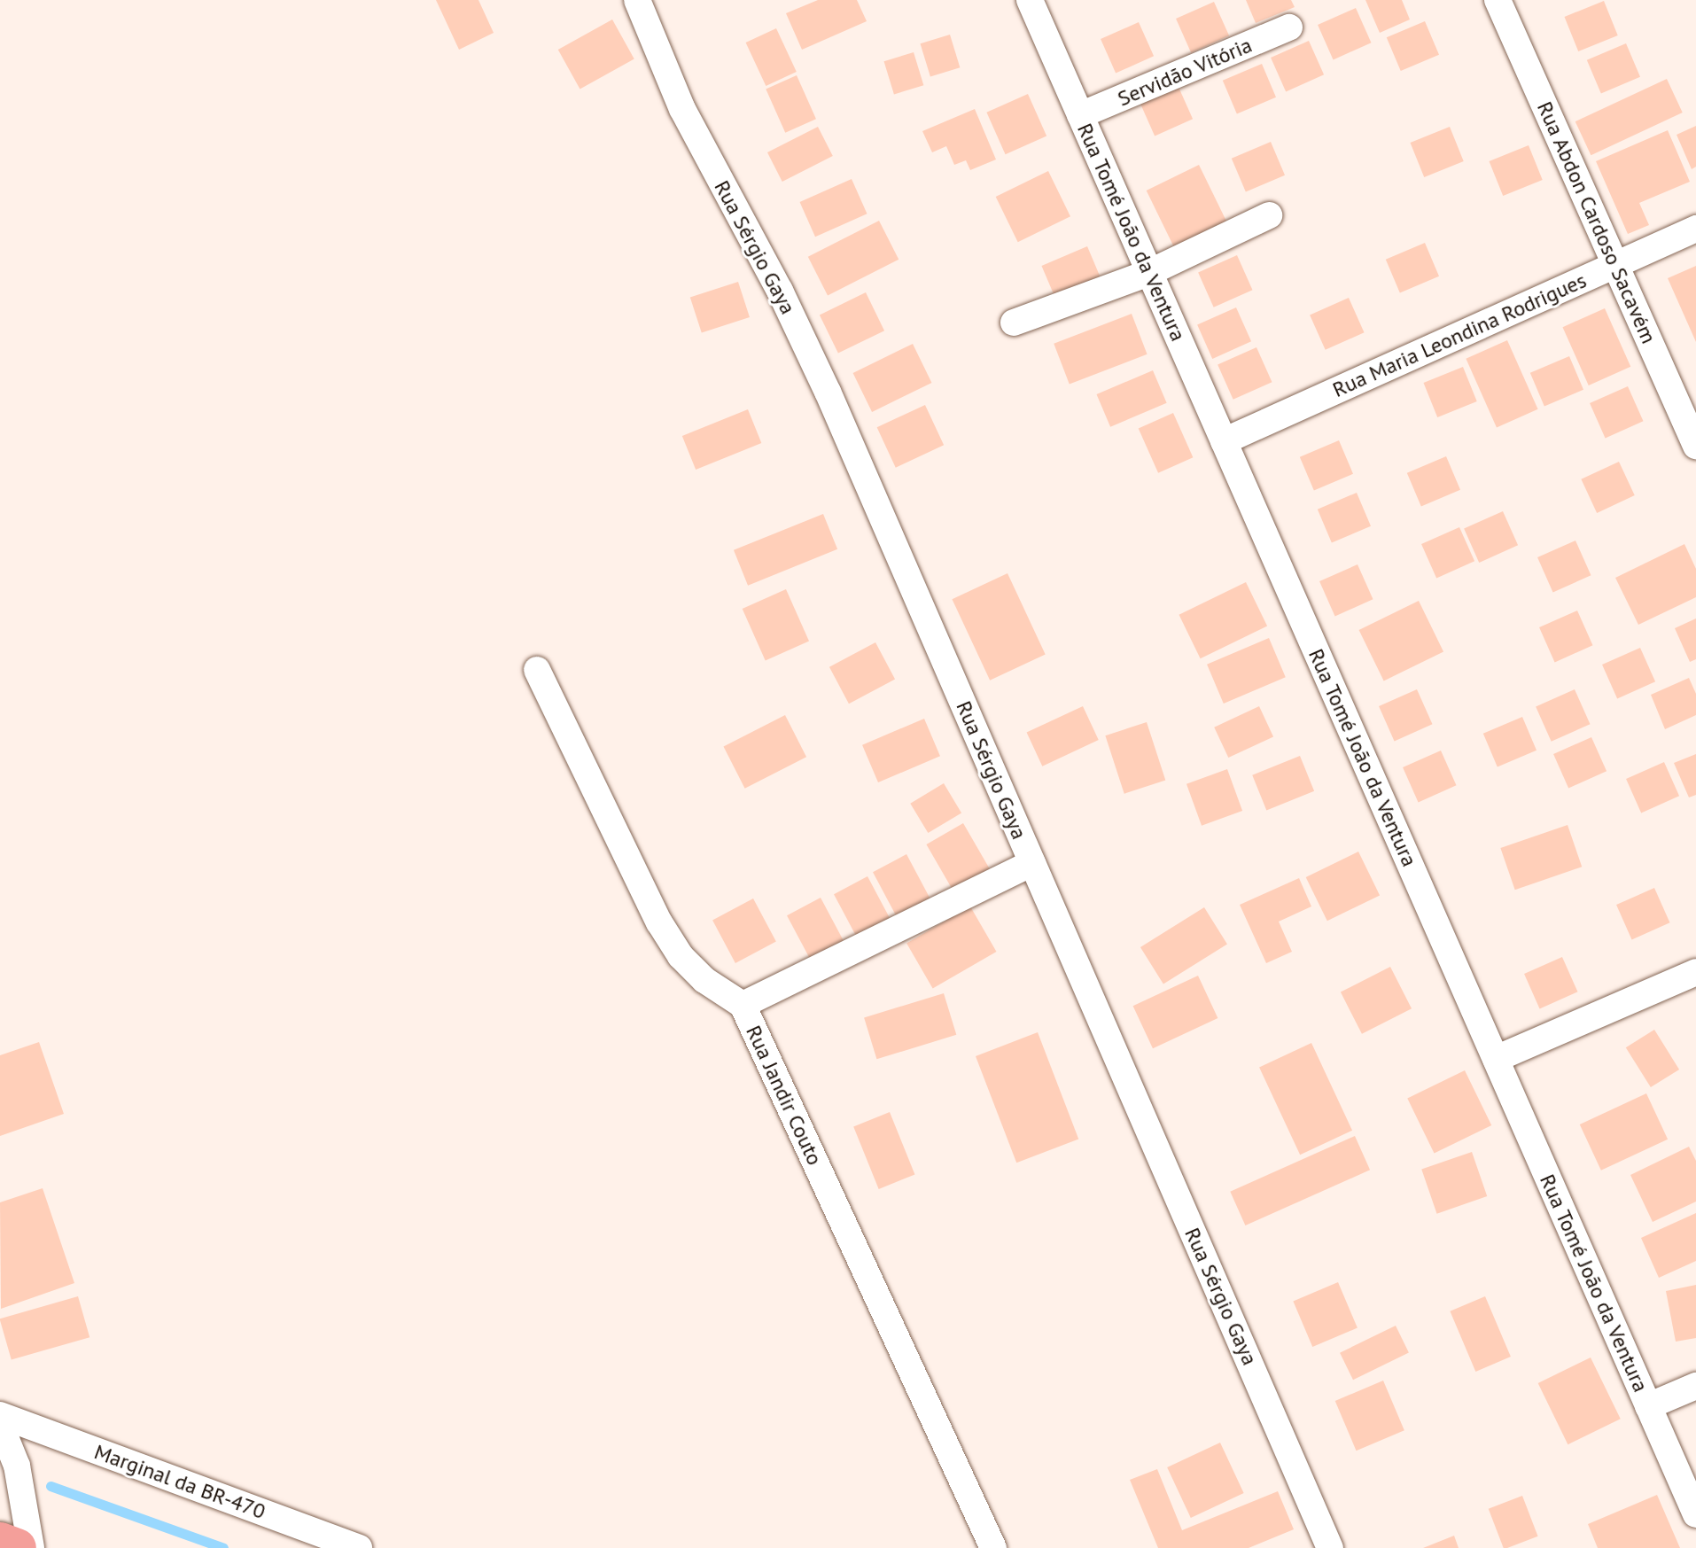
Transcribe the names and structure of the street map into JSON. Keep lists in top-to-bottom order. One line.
{"streets":{"street":["Servidão Vitória","Rua Abdon Cardoso Sacavém","Rua Tomé João da Ventura","Rua Sérgio Gaya","Rua Maria Leondina Rodrigues","Rua Jandir Couto","Marginal da BR-470"]},"crossings":[["Servidão Vitória","Rua Tomé João da Ventura"],["Rua Abdon Cardoso Sacavém","Rua Maria Leondina Rodrigues"],["Rua Tomé João da Ventura","Rua Maria Leondina Rodrigues"]]}
